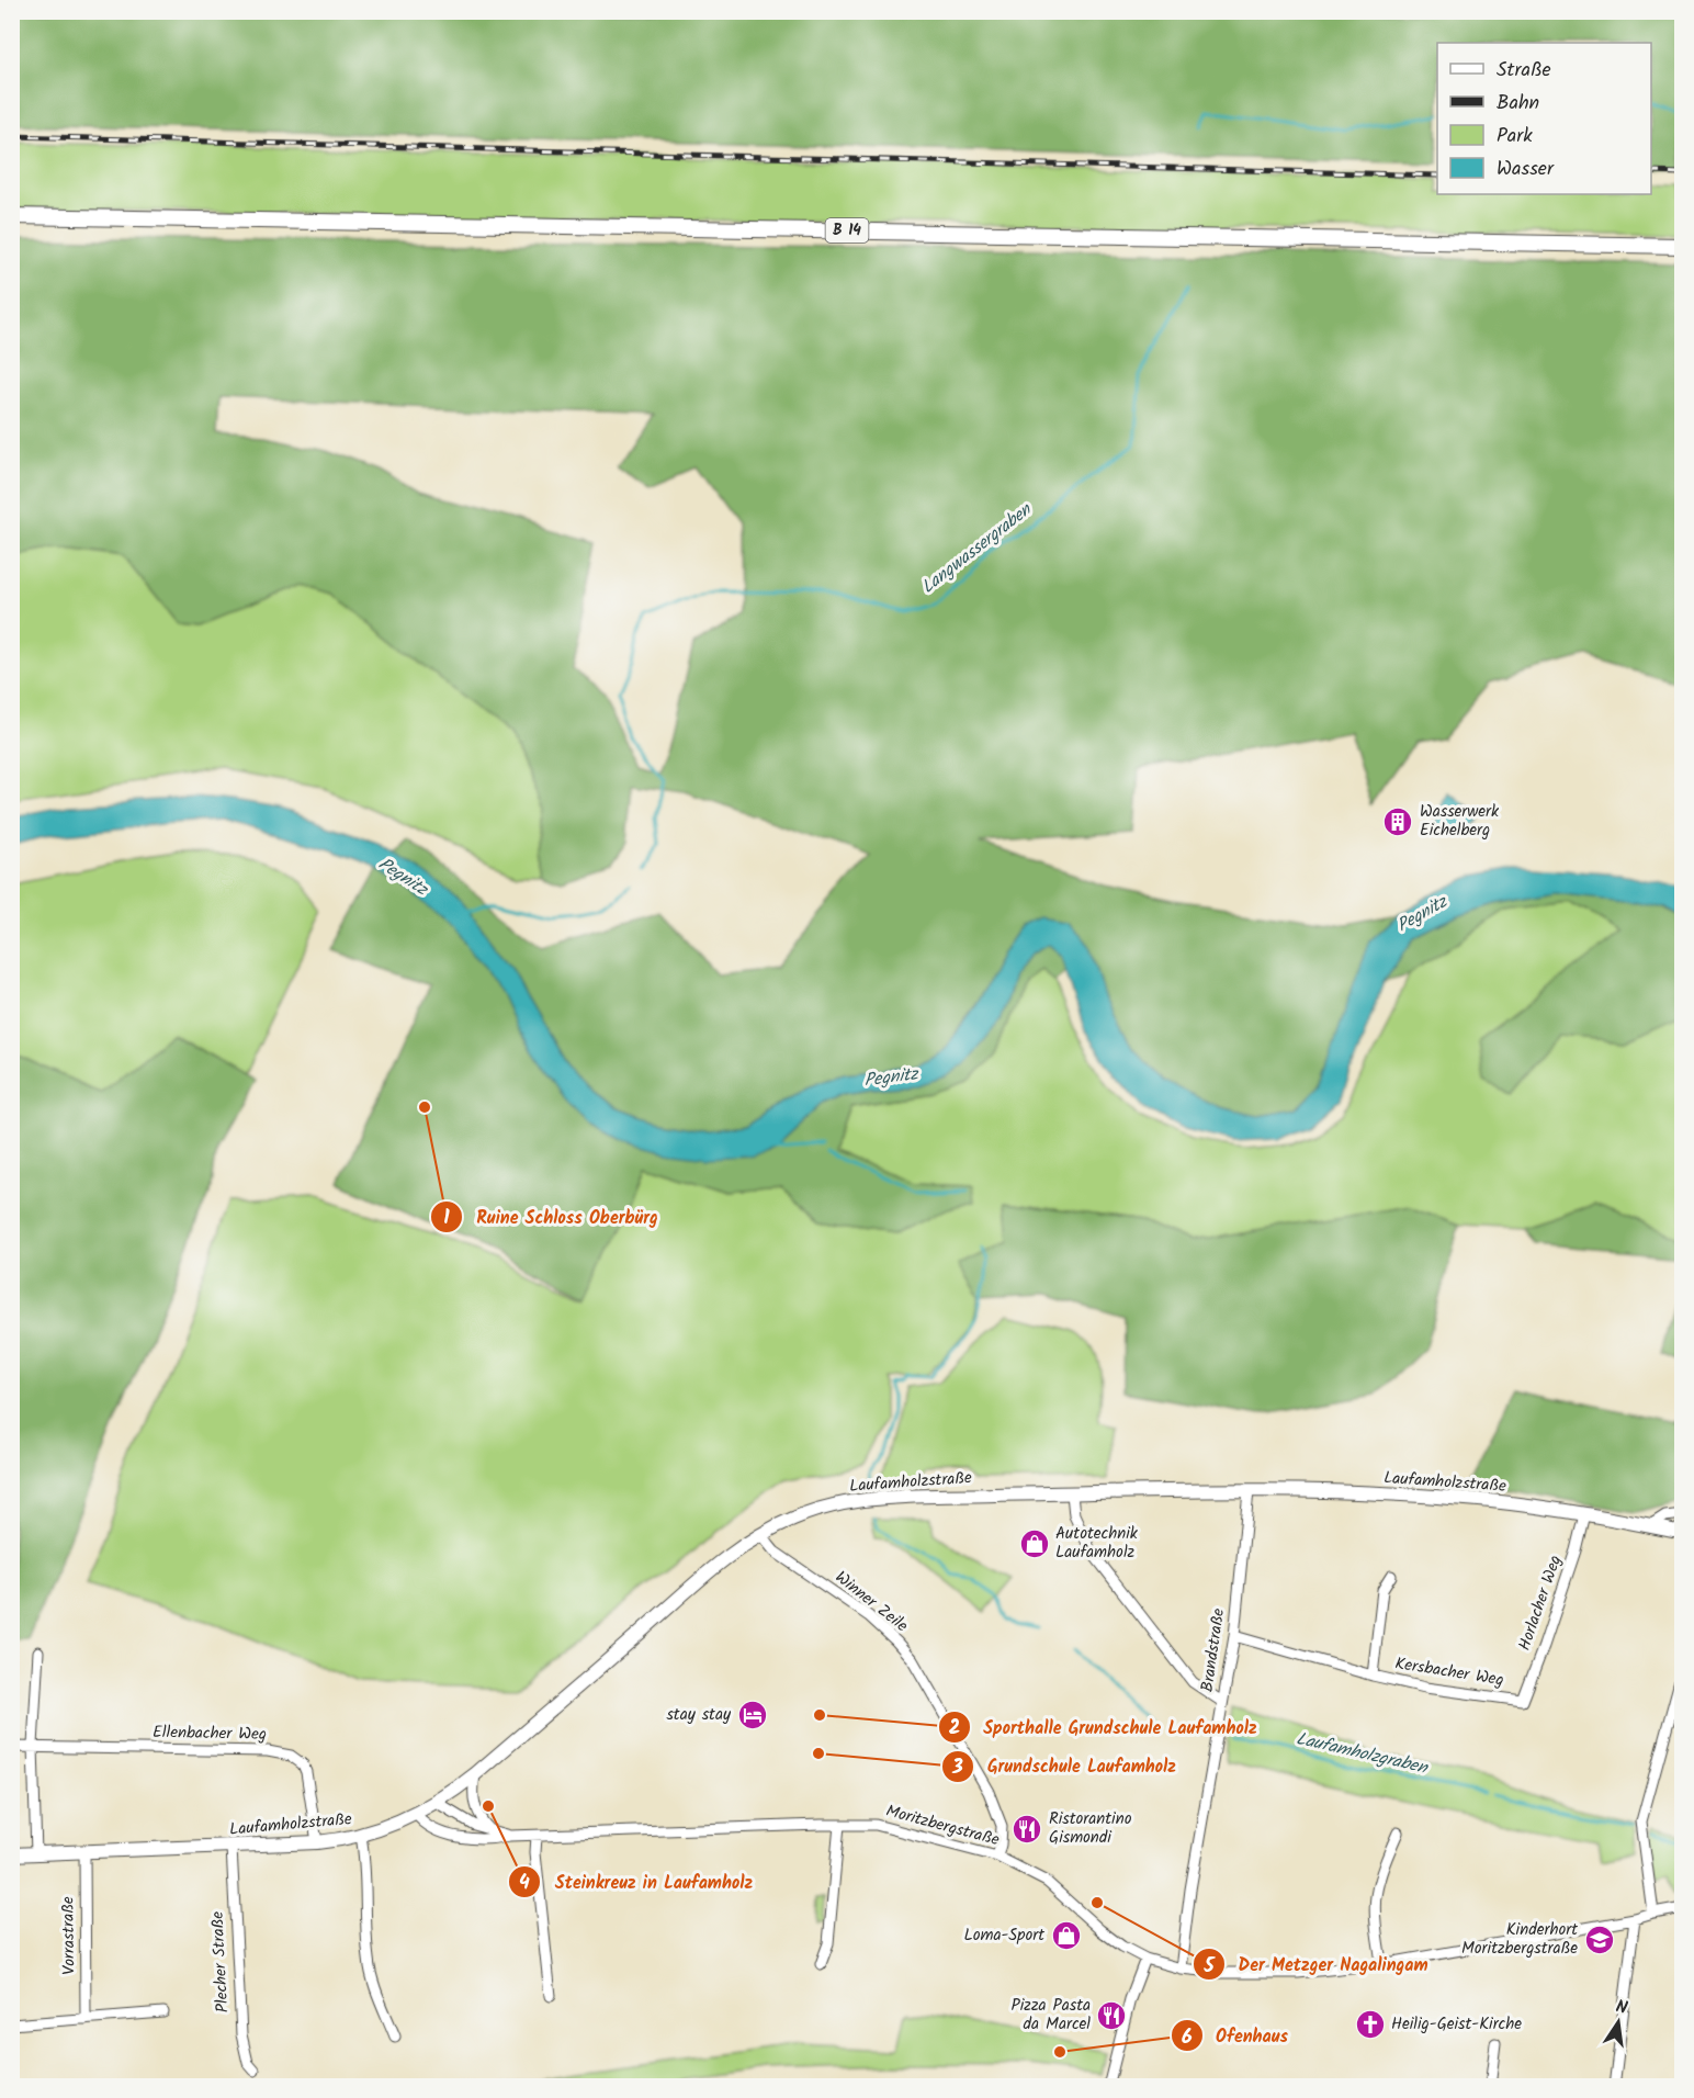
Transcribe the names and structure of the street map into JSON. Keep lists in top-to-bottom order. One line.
{"streets":{"main road":["B 14","Laufamholzstraße"],"street":["Winner Zeile","Horlacher Weg","Brandstraße","Kersbacher Weg","Ellenbacher Weg","Moritzbergstraße","Vorrastraße","Plecher Straße"]},"crossings":[["Laufamholzstraße","Winner Zeile"],["Laufamholzstraße","Horlacher Weg"],["Laufamholzstraße","Brandstraße"],["Laufamholzstraße","Ellenbacher Weg"],["Laufamholzstraße","Moritzbergstraße"],["Laufamholzstraße","Vorrastraße"],["Laufamholzstraße","Plecher Straße"],["Winner Zeile","Moritzbergstraße"],["Horlacher Weg","Kersbacher Weg"],["Brandstraße","Kersbacher Weg"],["Brandstraße","Moritzbergstraße"]],"water":["Langwassergraben","Pegnitz","Laufamholzgraben"],"places":{"building":["Wasserwerk Eichelberg"],"other":["Ruine Schloss Oberbürg","Sporthalle Grundschule Laufamholz","Grundschule Laufamholz","Steinkreuz in Laufamholz","Der Metzger Nagalingam","Ofenhaus"],"shop":["Autotechnik Laufamholz","Loma-Sport"],"hotel":["stay stay"],"restaurant":["Ristorantino Gismondi","Pizza Pasta da Marcel"],"school or university":["Kinderhort Moritzbergstraße"],"church":["Heilig-Geist-Kirche"]},"legend":["Straße","Bahn","Park","Wasser"],"north":"top"}
